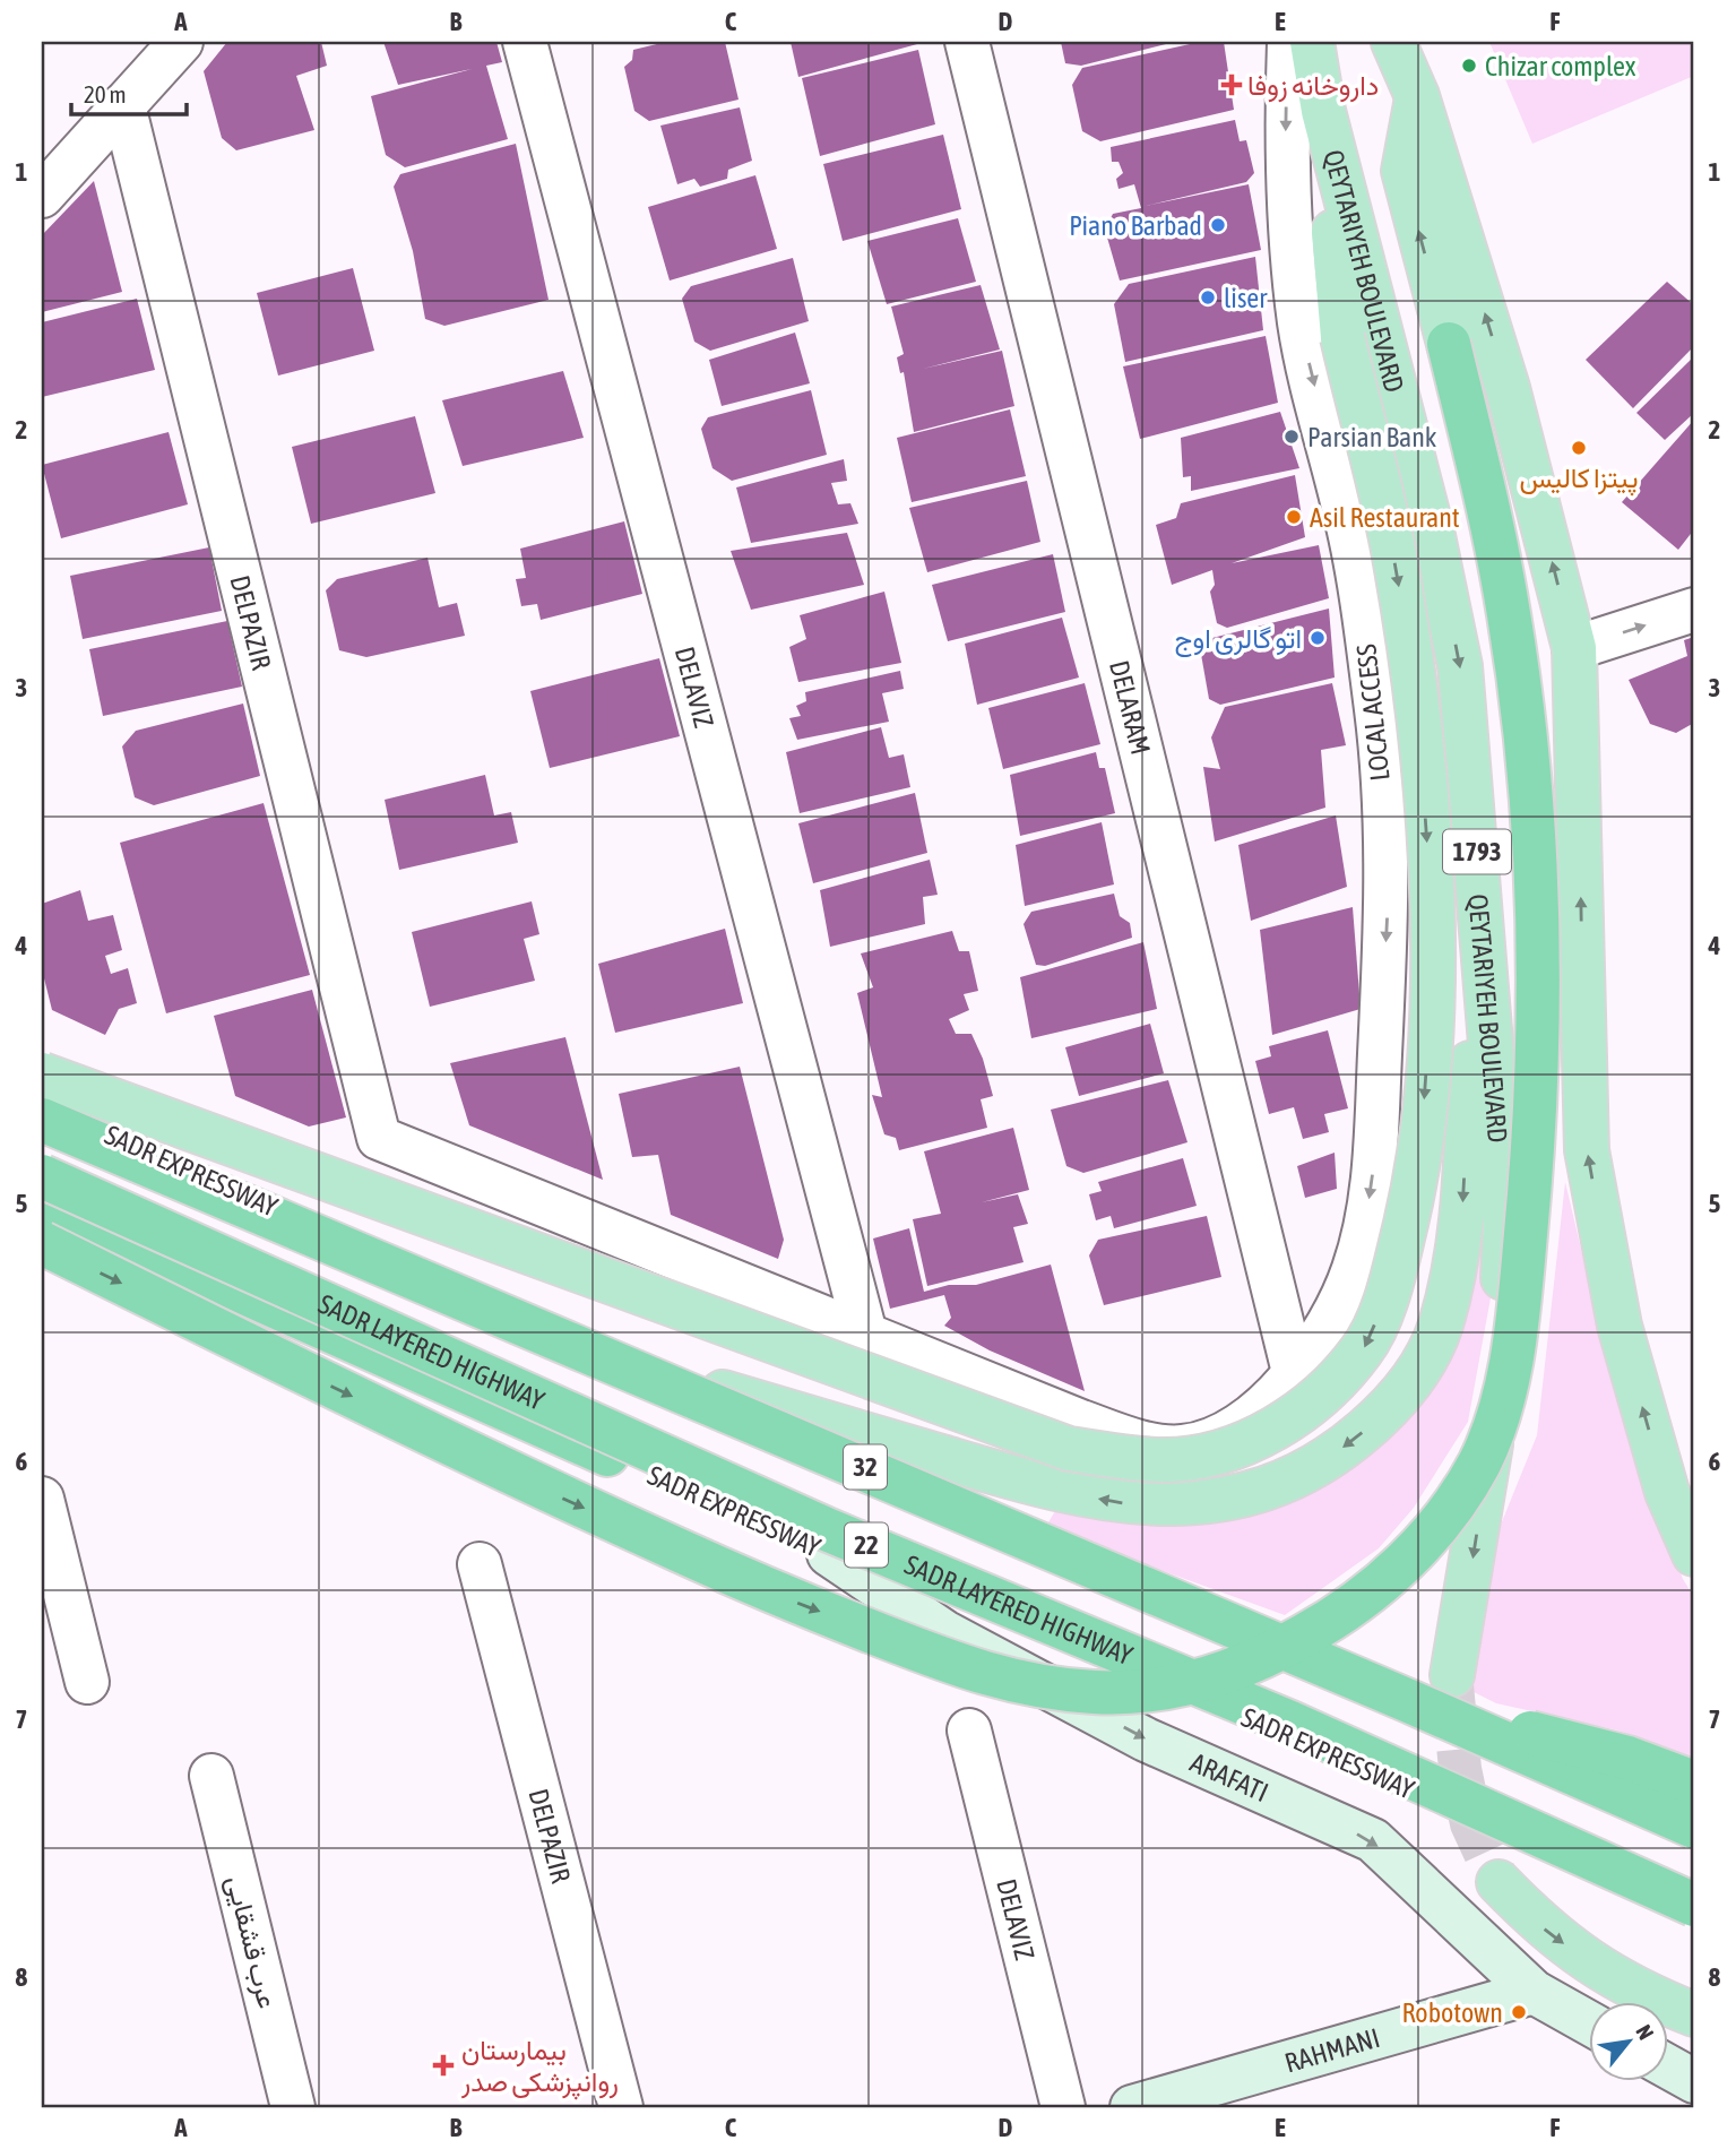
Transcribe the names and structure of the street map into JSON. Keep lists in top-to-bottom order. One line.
{"streets":{"highway":["SADR EXPRESSWAY","SADR LAYERED HIGHWAY","32","22"],"main road":["QEYTARIYEH BOULEVARD","1793","ARAFATI","RAHMANI"],"street":["DELPAZIR","DELAVIZ","DELARAM","LOCAL ACCESS","عرب قشقایی"]},"crossings":[["DELPAZIR","LOCAL ACCESS"],["DELAVIZ","LOCAL ACCESS"],["DELARAM","LOCAL ACCESS"],["SADR EXPRESSWAY","SADR LAYERED HIGHWAY"],["SADR EXPRESSWAY","ARAFATI"],["ARAFATI","RAHMANI"]],"one_way":["LOCAL ACCESS","ARAFATI"],"places":{"other":["Chizar complex","Piano Barbad","liser","Parsian Bank","پیتزا کالیس","Asil Restaurant","اتو گالری اوج","Robotown"],"health":["داروخانه زوفا","بیمارستان روانپزشکی صدر"]},"scale_bar":"20 m","north":"top right","grid":{"columns":["A","B","C","D","E","F"],"rows":["1","2","3","4","5","6","7","8"]}}
